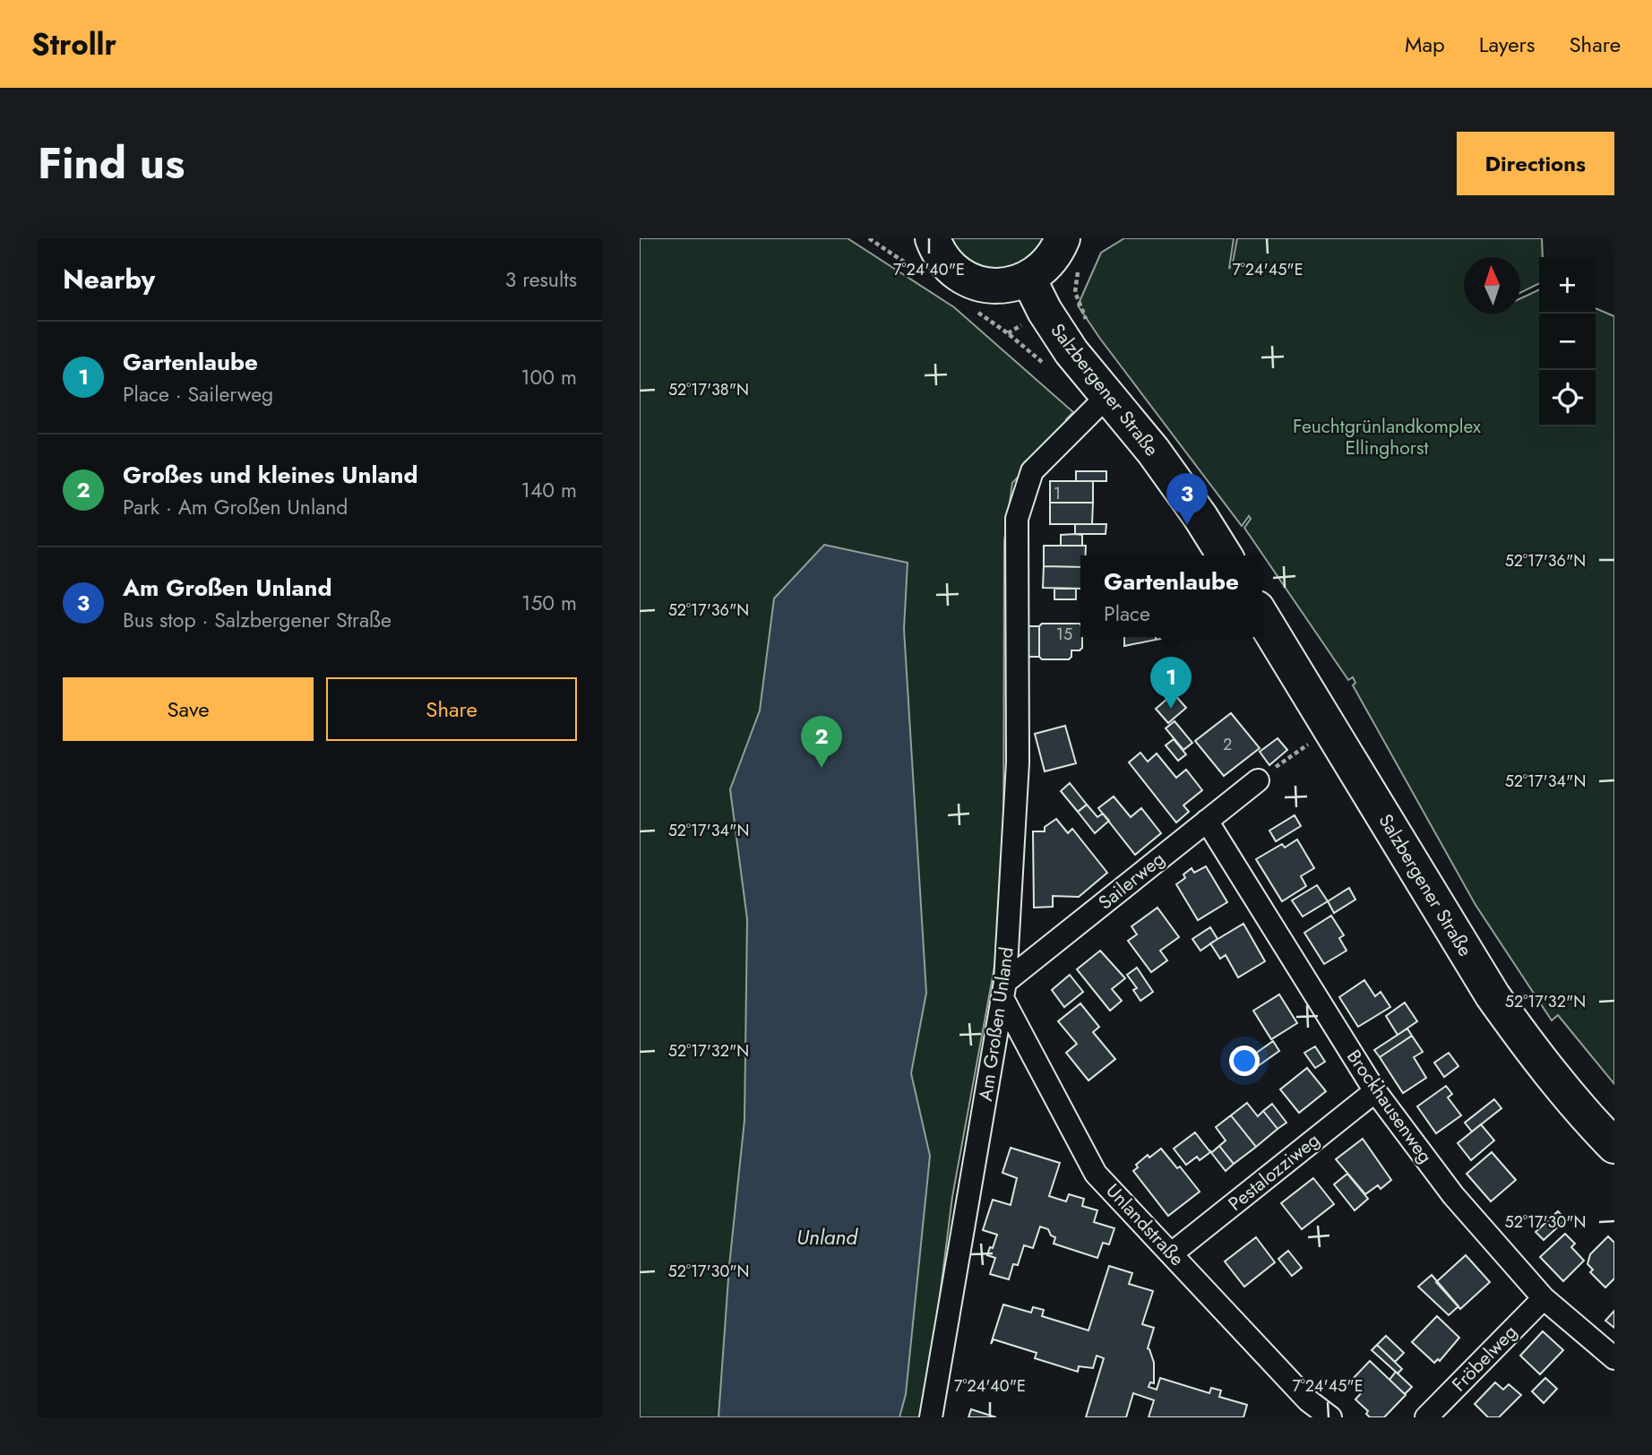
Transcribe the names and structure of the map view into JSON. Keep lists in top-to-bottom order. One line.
{"streets":{"main road":["Salzbergener Straße"],"street":["Sailerweg","Am Großen Unland","Brockhausenweg","Pestalozziweg","Unlandstraße","Fröbelweg"]},"crossings":[["Salzbergener Straße","Am Großen Unland"],["Sailerweg","Am Großen Unland"],["Sailerweg","Brockhausenweg"],["Sailerweg","Unlandstraße"],["Am Großen Unland","Unlandstraße"],["Brockhausenweg","Pestalozziweg"],["Brockhausenweg","Fröbelweg"],["Pestalozziweg","Unlandstraße"]],"water":["Unland"],"parks":["Feuchtgrünlandkomplex Ellinghorst"],"house_numbers":["1","15","2"],"north":"top","page":{"header":"Strollr","nav":["Map","Layers","Share"],"title":"Find us","buttons":["Directions",["Save","Share"]],"heading":["Nearby","3 results"],"map_buttons":["+","−"],"list":[{"mark":"1","name":"Gartenlaube","note":"Place · Sailerweg","value":"100 m"},{"mark":"2","name":"Großes und kleines Unland","note":"Park · Am Großen Unland","value":"140 m"},{"mark":"3","name":"Am Großen Unland","note":"Bus stop · Salzbergener Straße","value":"150 m"}],"pins":["3","1","2"],"popup":["Gartenlaube","Place"]},"coordinates":["7°24'40\"E","7°24'45\"E","52°17'38\"N","52°17'36\"N","52°17'34\"N","52°17'32\"N","52°17'30\"N"]}
